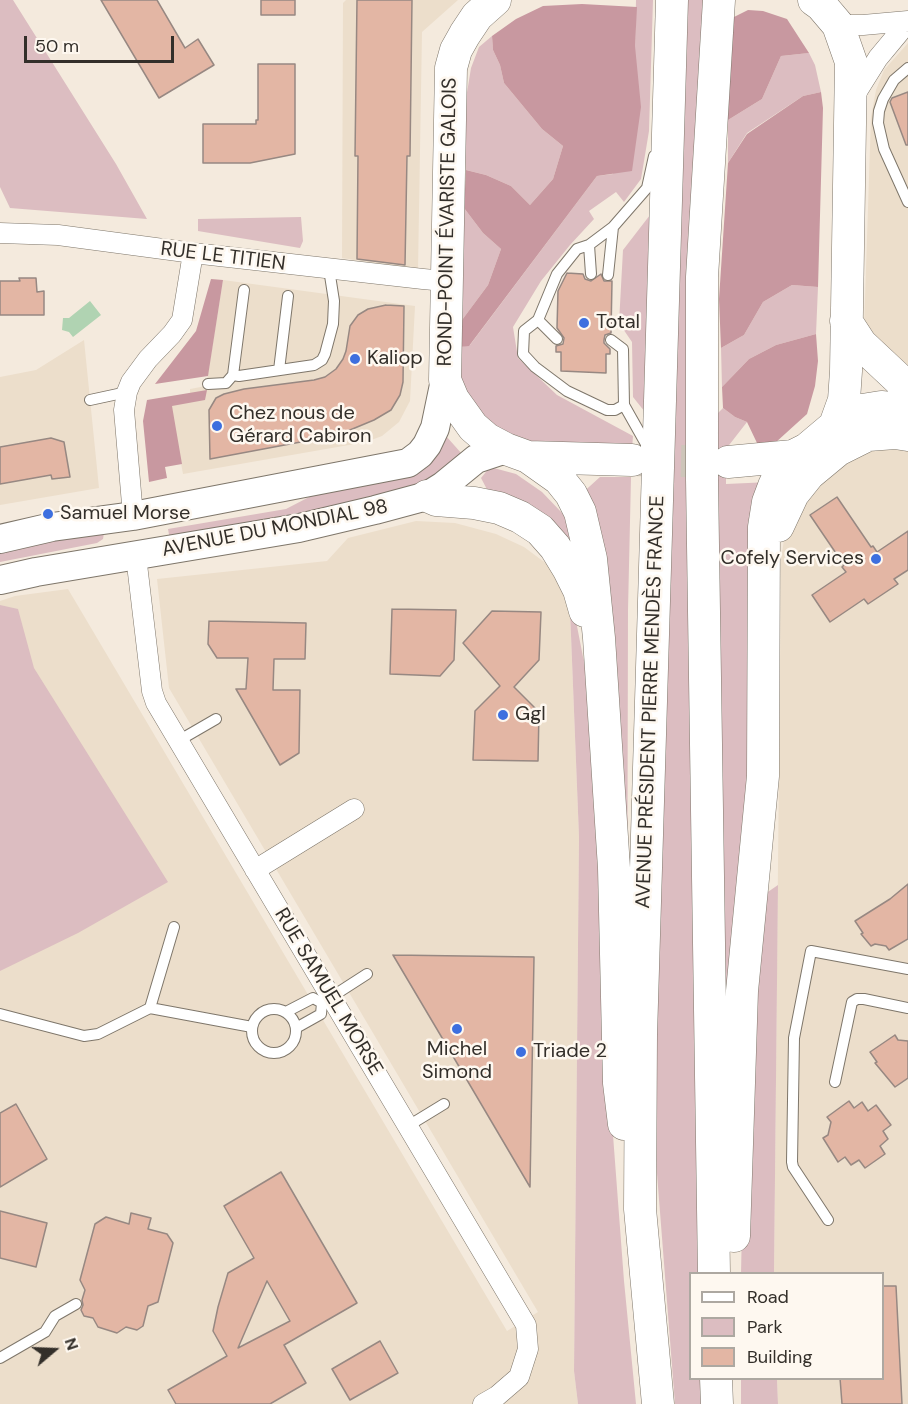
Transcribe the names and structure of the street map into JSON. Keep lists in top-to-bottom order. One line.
{"streets":{"main road":["ROND-POINT ÉVARISTE GALOIS","AVENUE DU MONDIAL 98","AVENUE PRÉSIDENT PIERRE MENDÈS FRANCE"],"street":["RUE LE TITIEN","RUE SAMUEL MORSE"]},"crossings":[["ROND-POINT ÉVARISTE GALOIS","RUE LE TITIEN"],["ROND-POINT ÉVARISTE GALOIS","AVENUE DU MONDIAL 98"],["ROND-POINT ÉVARISTE GALOIS","AVENUE PRÉSIDENT PIERRE MENDÈS FRANCE"],["AVENUE DU MONDIAL 98","RUE SAMUEL MORSE"]],"places":["Total","Kaliop","Chez nous de Gérard Cabiron","Samuel Morse","Cofely Services","Ggl","Michel Simond","Triade 2"],"legend":["Road","Park","Building"],"scale_bar":"50 m","north":"right"}
